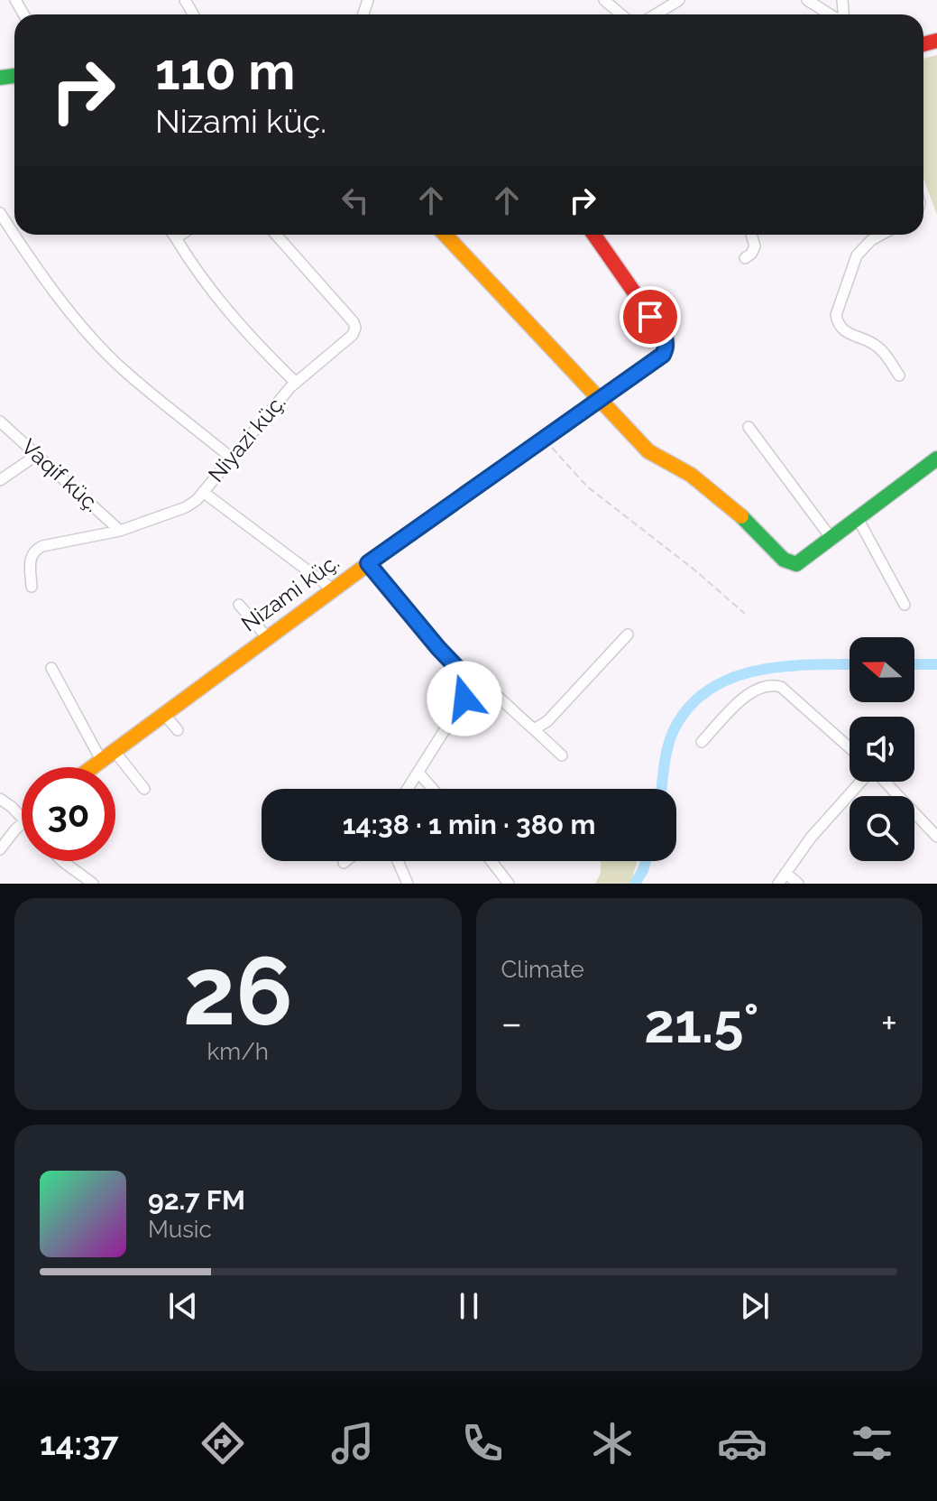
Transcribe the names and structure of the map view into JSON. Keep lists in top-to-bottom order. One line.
{"streets":{"street":["Niyazi küç.","Vaqif küç.","Nizami küç."]},"crossings":[["Niyazi küç.","Vaqif küç."]],"north":"left","page":{"turn":["110 m","Nizami küç."],"limit":"30","trip":"14:38 · 1 min · 380 m","tile":[["26","km/h"],"Climate"],"heat":["−","21.5°","+"],"song":["92.7 FM","Music"],"tabs":"14:37"}}
